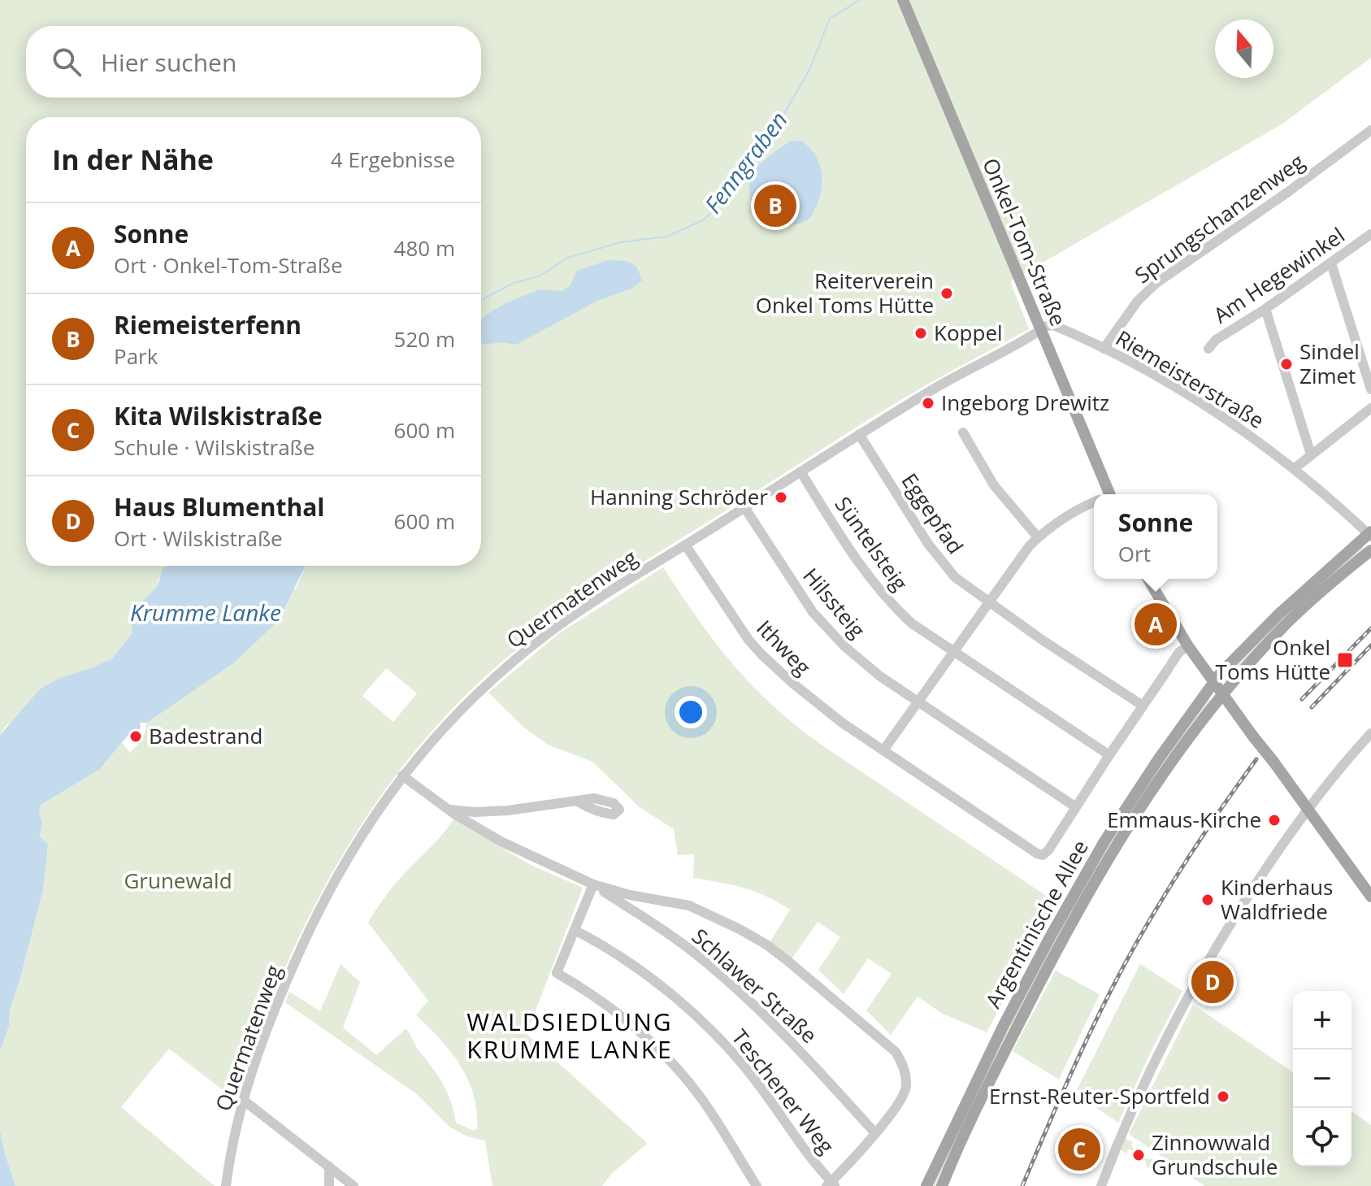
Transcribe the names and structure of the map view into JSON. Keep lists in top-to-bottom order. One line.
{"streets":{"main road":["Onkel-Tom-Straße","Argentinische Allee"],"street":["Sprungschanzenweg","Am Hegewinkel","Riemeisterstraße","Eggepfad","Süntelsteig","Quermatenweg","Hilssteig","Ithweg","Schlawer Straße","Teschener Weg"]},"crossings":[["Sprungschanzenweg","Riemeisterstraße"],["Onkel-Tom-Straße","Riemeisterstraße"],["Onkel-Tom-Straße","Quermatenweg"],["Riemeisterstraße","Quermatenweg"],["Riemeisterstraße","Argentinische Allee"],["Eggepfad","Quermatenweg"],["Eggepfad","Ithweg"],["Süntelsteig","Quermatenweg"],["Süntelsteig","Ithweg"],["Quermatenweg","Hilssteig"],["Quermatenweg","Ithweg"],["Hilssteig","Ithweg"]],"districts":["WALDSIEDLUNG KRUMME LANKE"],"water":["Fenngraben","Krumme Lanke"],"parks":["Grunewald"],"places":{"other":["Reiterverein Onkel Toms Hütte","Koppel","Sindel Zimet","Ingeborg Drewitz","Hanning Schröder","Badestrand","Emmaus-Kirche","Kinderhaus Waldfriede","Ernst-Reuter-Sportfeld","Zinnowwald Grundschule"],"transit":["Onkel Toms Hütte"]},"north":"top","page":{"search":"Hier suchen","heading":["In der Nähe","4 Ergebnisse"],"pins":["B","A","D","C"],"list":[{"mark":"A","name":"Sonne","note":"Ort · Onkel-Tom-Straße","value":"480 m"},{"mark":"B","name":"Riemeisterfenn","note":"Park","value":"520 m"},{"mark":"C","name":"Kita Wilskistraße","note":"Schule · Wilskistraße","value":"600 m"},{"mark":"D","name":"Haus Blumenthal","note":"Ort · Wilskistraße","value":"600 m"}],"popup":["Sonne","Ort"],"map_buttons":["+","−"]}}
